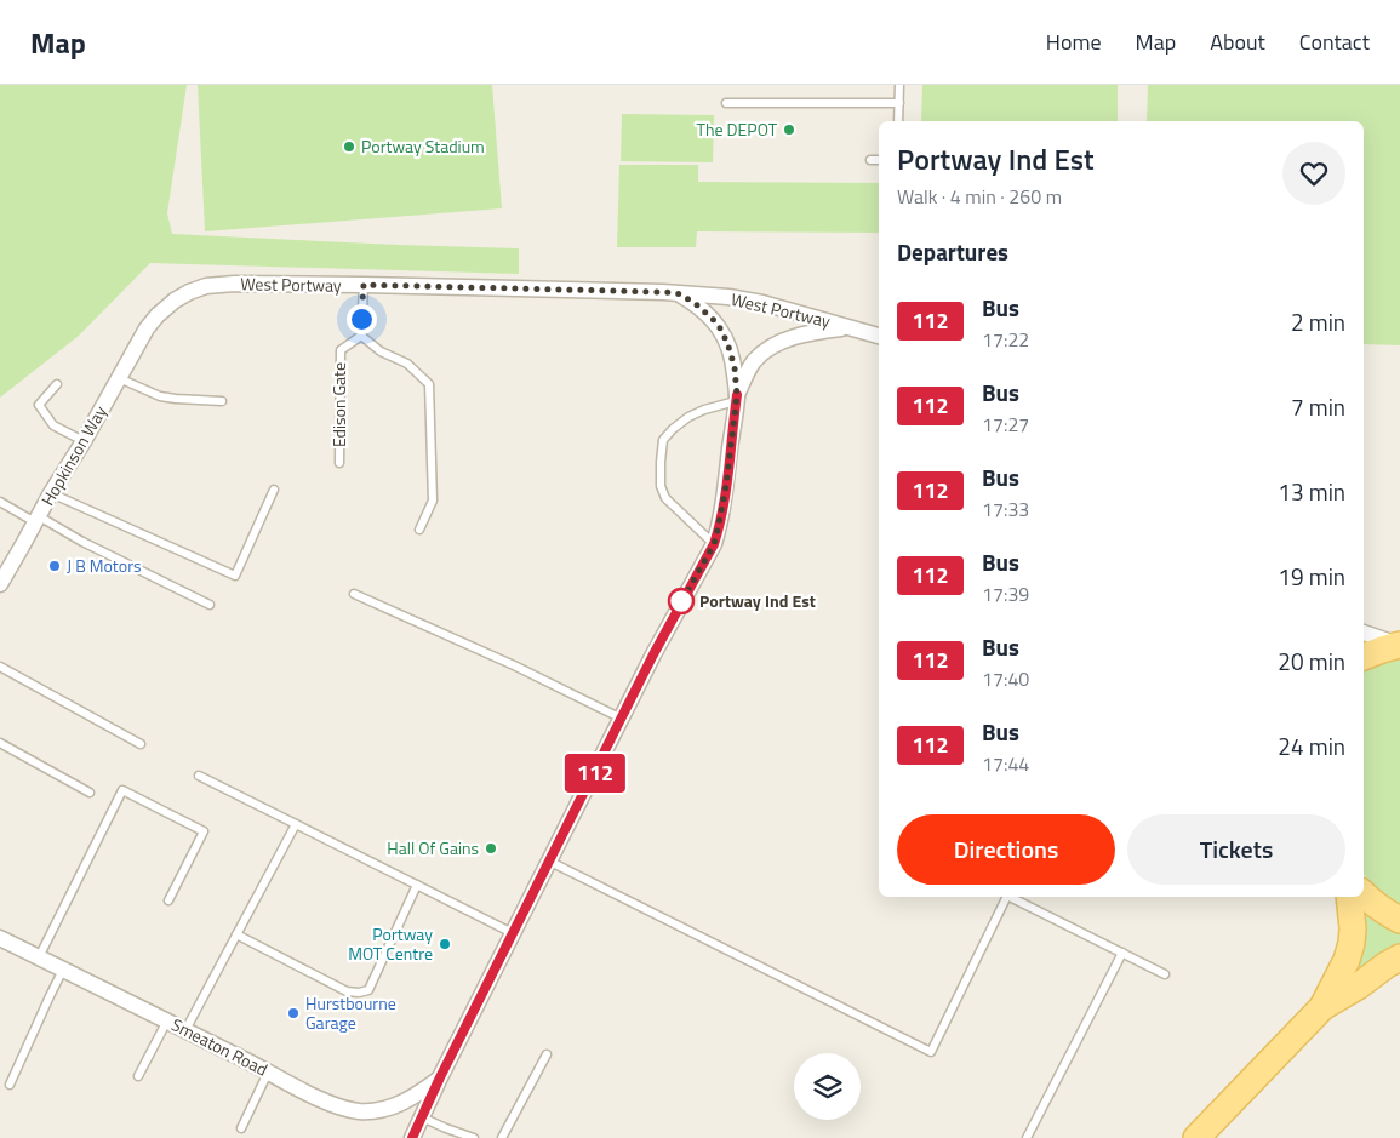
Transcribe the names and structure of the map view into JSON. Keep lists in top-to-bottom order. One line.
{"streets":{"street":["West Portway","Hopkinson Way","Smeaton Road"],"lane":["Edison Gate"]},"crossings":[["West Portway","Hopkinson Way"]],"places":["The DEPOT","Portway Stadium","J B Motors","Portway Ind Est","Hall Of Gains","Portway MOT Centre","Hurstbourne Garage"],"lines":["bus line 112"],"page":{"header":"Map","nav":["Home","Map","About","Contact"],"on_map":"112","heading":[["Portway Ind Est","Walk · 4 min · 260 m"],"Departures"],"list":[{"mark":"112","name":"Bus","note":"17:22","value":"2 min"},{"mark":"112","name":"Bus","note":"17:27","value":"7 min"},{"mark":"112","name":"Bus","note":"17:33","value":"13 min"},{"mark":"112","name":"Bus","note":"17:39","value":"19 min"},{"mark":"112","name":"Bus","note":"17:40","value":"20 min"},{"mark":"112","name":"Bus","note":"17:44","value":"24 min"}],"buttons":["Directions","Tickets"]}}
